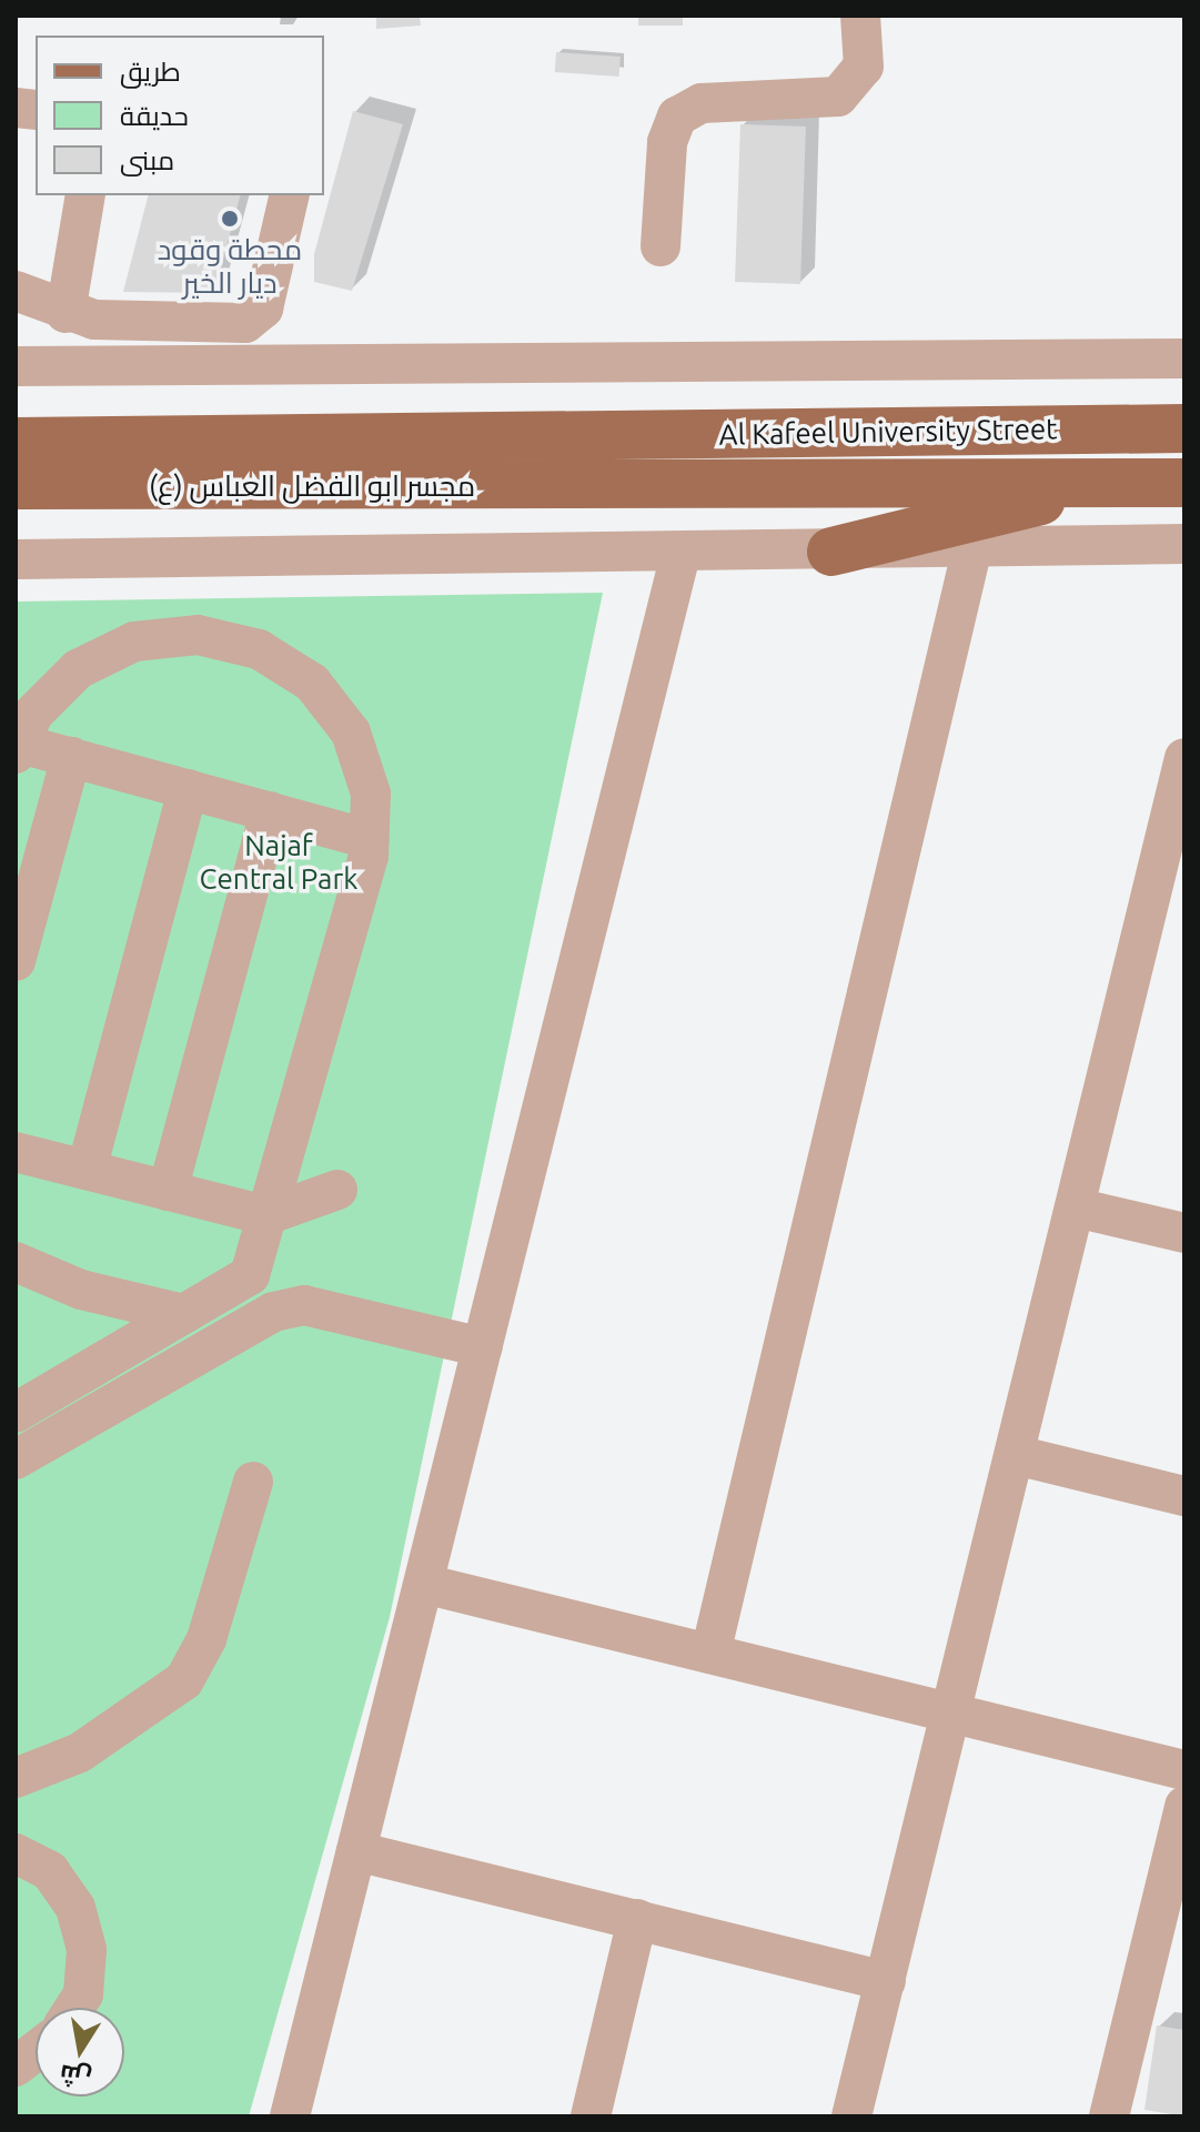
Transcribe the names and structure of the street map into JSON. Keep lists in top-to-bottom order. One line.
{"streets":{"main road":["Al Kafeel University Street","مجسر ابو الفضل العباس (ع)"]},"crossings":[["Al Kafeel University Street","مجسر ابو الفضل العباس (ع)"]],"parks":["Najaf Central Park"],"places":["محطة وقود ديار الخير"],"legend":["طريق","حديقة","مبنى"],"north":"bottom"}
